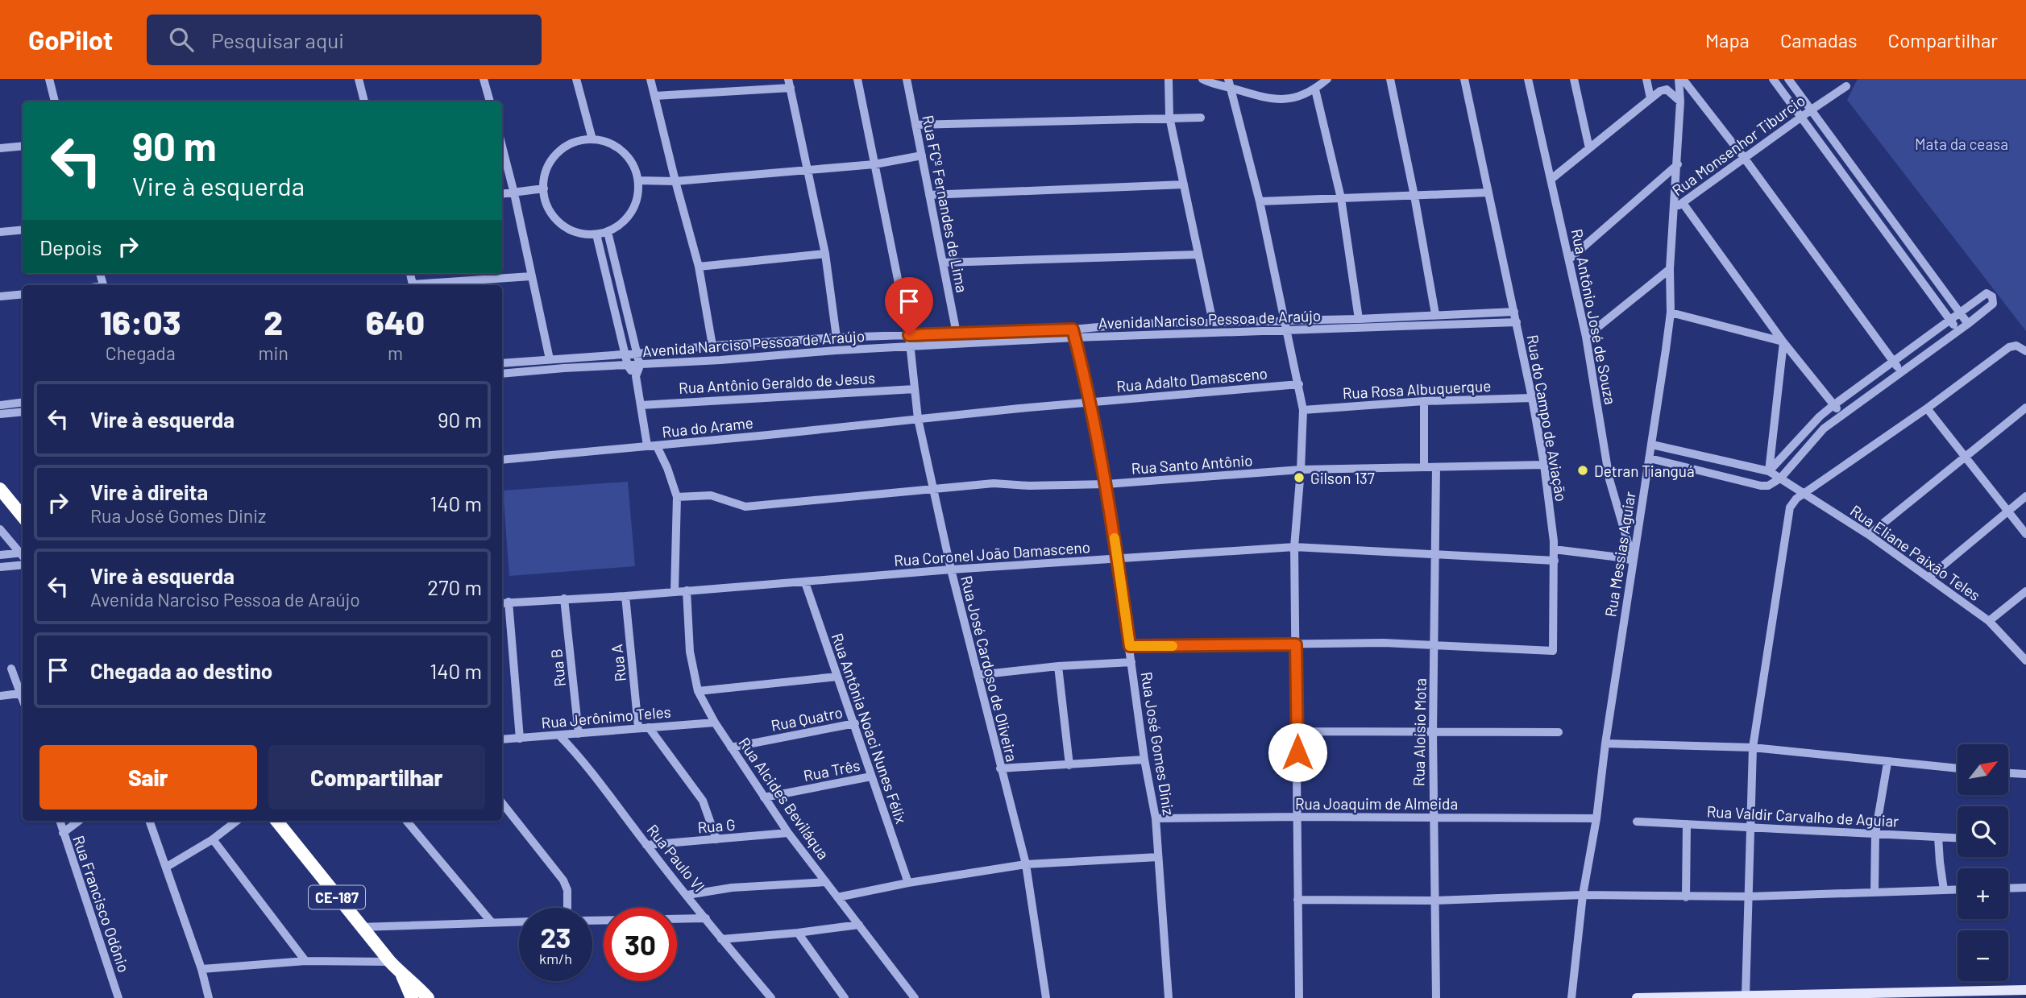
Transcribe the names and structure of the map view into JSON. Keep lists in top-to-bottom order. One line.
{"streets":{"highway":["CE-187"],"street":["Rua Monsenhor Tiburcio","Rua FCº Fernandes de Lima","Rua Antônio José de Souza","Avenida Narciso Pessoa de Araújo","Rua Adalto Damasceno","Rua Antônio Geraldo de Jesus","Rua Rosa Albuquerque","Rua do Campo de Aviação","Rua do Arame","Rua Santo Antônio","Rua Eliane Paixão Teles","Rua Coronel João Damasceno","Rua Messias Aguiar","Rua A","Rua B","Rua José Cardoso de Oliveira","Rua Jerônimo Teles","Rua Quatro","Rua Antônia Noaci Nunes Félix","Rua Aloísio Mota","Rua José Gomes Diniz","Rua Três","Rua Alcides Beviláqua","Rua Joaquim de Almeida","Rua Valdir Carvalho de Aguiar","Rua G","Rua Paulo VI","Rua Francisco Odônio"]},"crossings":[["Rua Monsenhor Tiburcio","Rua Messias Aguiar"],["Rua FCº Fernandes de Lima","Avenida Narciso Pessoa de Araújo"],["Rua Antônio José de Souza","Rua Messias Aguiar"],["Avenida Narciso Pessoa de Araújo","Rua do Campo de Aviação"],["Avenida Narciso Pessoa de Araújo","Rua José Cardoso de Oliveira"],["Avenida Narciso Pessoa de Araújo","Rua José Gomes Diniz"],["Rua Adalto Damasceno","Rua do Arame"],["Rua Adalto Damasceno","Rua José Cardoso de Oliveira"],["Rua Adalto Damasceno","Rua José Gomes Diniz"],["Rua Antônio Geraldo de Jesus","Rua José Cardoso de Oliveira"],["Rua Rosa Albuquerque","Rua do Campo de Aviação"],["Rua do Campo de Aviação","Rua Santo Antônio"],["Rua do Campo de Aviação","Rua Coronel João Damasceno"],["Rua do Campo de Aviação","Rua Aloísio Mota"],["Rua do Arame","Rua José Cardoso de Oliveira"],["Rua Santo Antônio","Rua José Cardoso de Oliveira"],["Rua Santo Antônio","Rua Aloísio Mota"],["Rua Santo Antônio","Rua José Gomes Diniz"],["Rua Eliane Paixão Teles","Rua Messias Aguiar"],["Rua Coronel João Damasceno","Rua A"],["Rua Coronel João Damasceno","Rua B"],["Rua Coronel João Damasceno","Rua José Cardoso de Oliveira"],["Rua Coronel João Damasceno","Rua Antônia Noaci Nunes Félix"],["Rua Coronel João Damasceno","Rua Aloísio Mota"],["Rua Coronel João Damasceno","Rua José Gomes Diniz"],["Rua Coronel João Damasceno","Rua Alcides Beviláqua"],["Rua Messias Aguiar","Rua Joaquim de Almeida"],["Rua A","Rua Jerônimo Teles"],["Rua B","Rua Jerônimo Teles"],["Rua Jerônimo Teles","Rua Alcides Beviláqua"],["Rua Jerônimo Teles","Rua Paulo VI"],["Rua Quatro","Rua Antônia Noaci Nunes Félix"],["Rua Quatro","Rua Alcides Beviláqua"],["Rua Antônia Noaci Nunes Félix","Rua Três"],["Rua Aloísio Mota","Rua Joaquim de Almeida"],["Rua José Gomes Diniz","Rua Joaquim de Almeida"],["Rua Três","Rua Alcides Beviláqua"],["Rua Alcides Beviláqua","Rua G"],["Rua G","Rua Paulo VI"]],"parks":["Mata da ceasa"],"places":["Detran Tianguá","Gilson 137"],"north":"top right","page":{"header":"GoPilot","search":"Pesquisar aqui","nav":["Mapa","Camadas","Compartilhar"],"turn":["90 m","Vire à esquerda"],"then":"Depois","eta":["16:03","Chegada","2","min","640","m"],"list":[{"name":"Vire à esquerda","value":"90 m"},{"name":"Vire à direita","note":"Rua José Gomes Diniz","value":"140 m"},{"name":"Vire à esquerda","note":"Avenida Narciso Pessoa de Araújo","value":"270 m"},{"name":"Chegada ao destino","value":"140 m"}],"buttons":["Sair","Compartilhar"],"map_buttons":["+","−"],"speed":"23 km/h","limit":"30"}}
